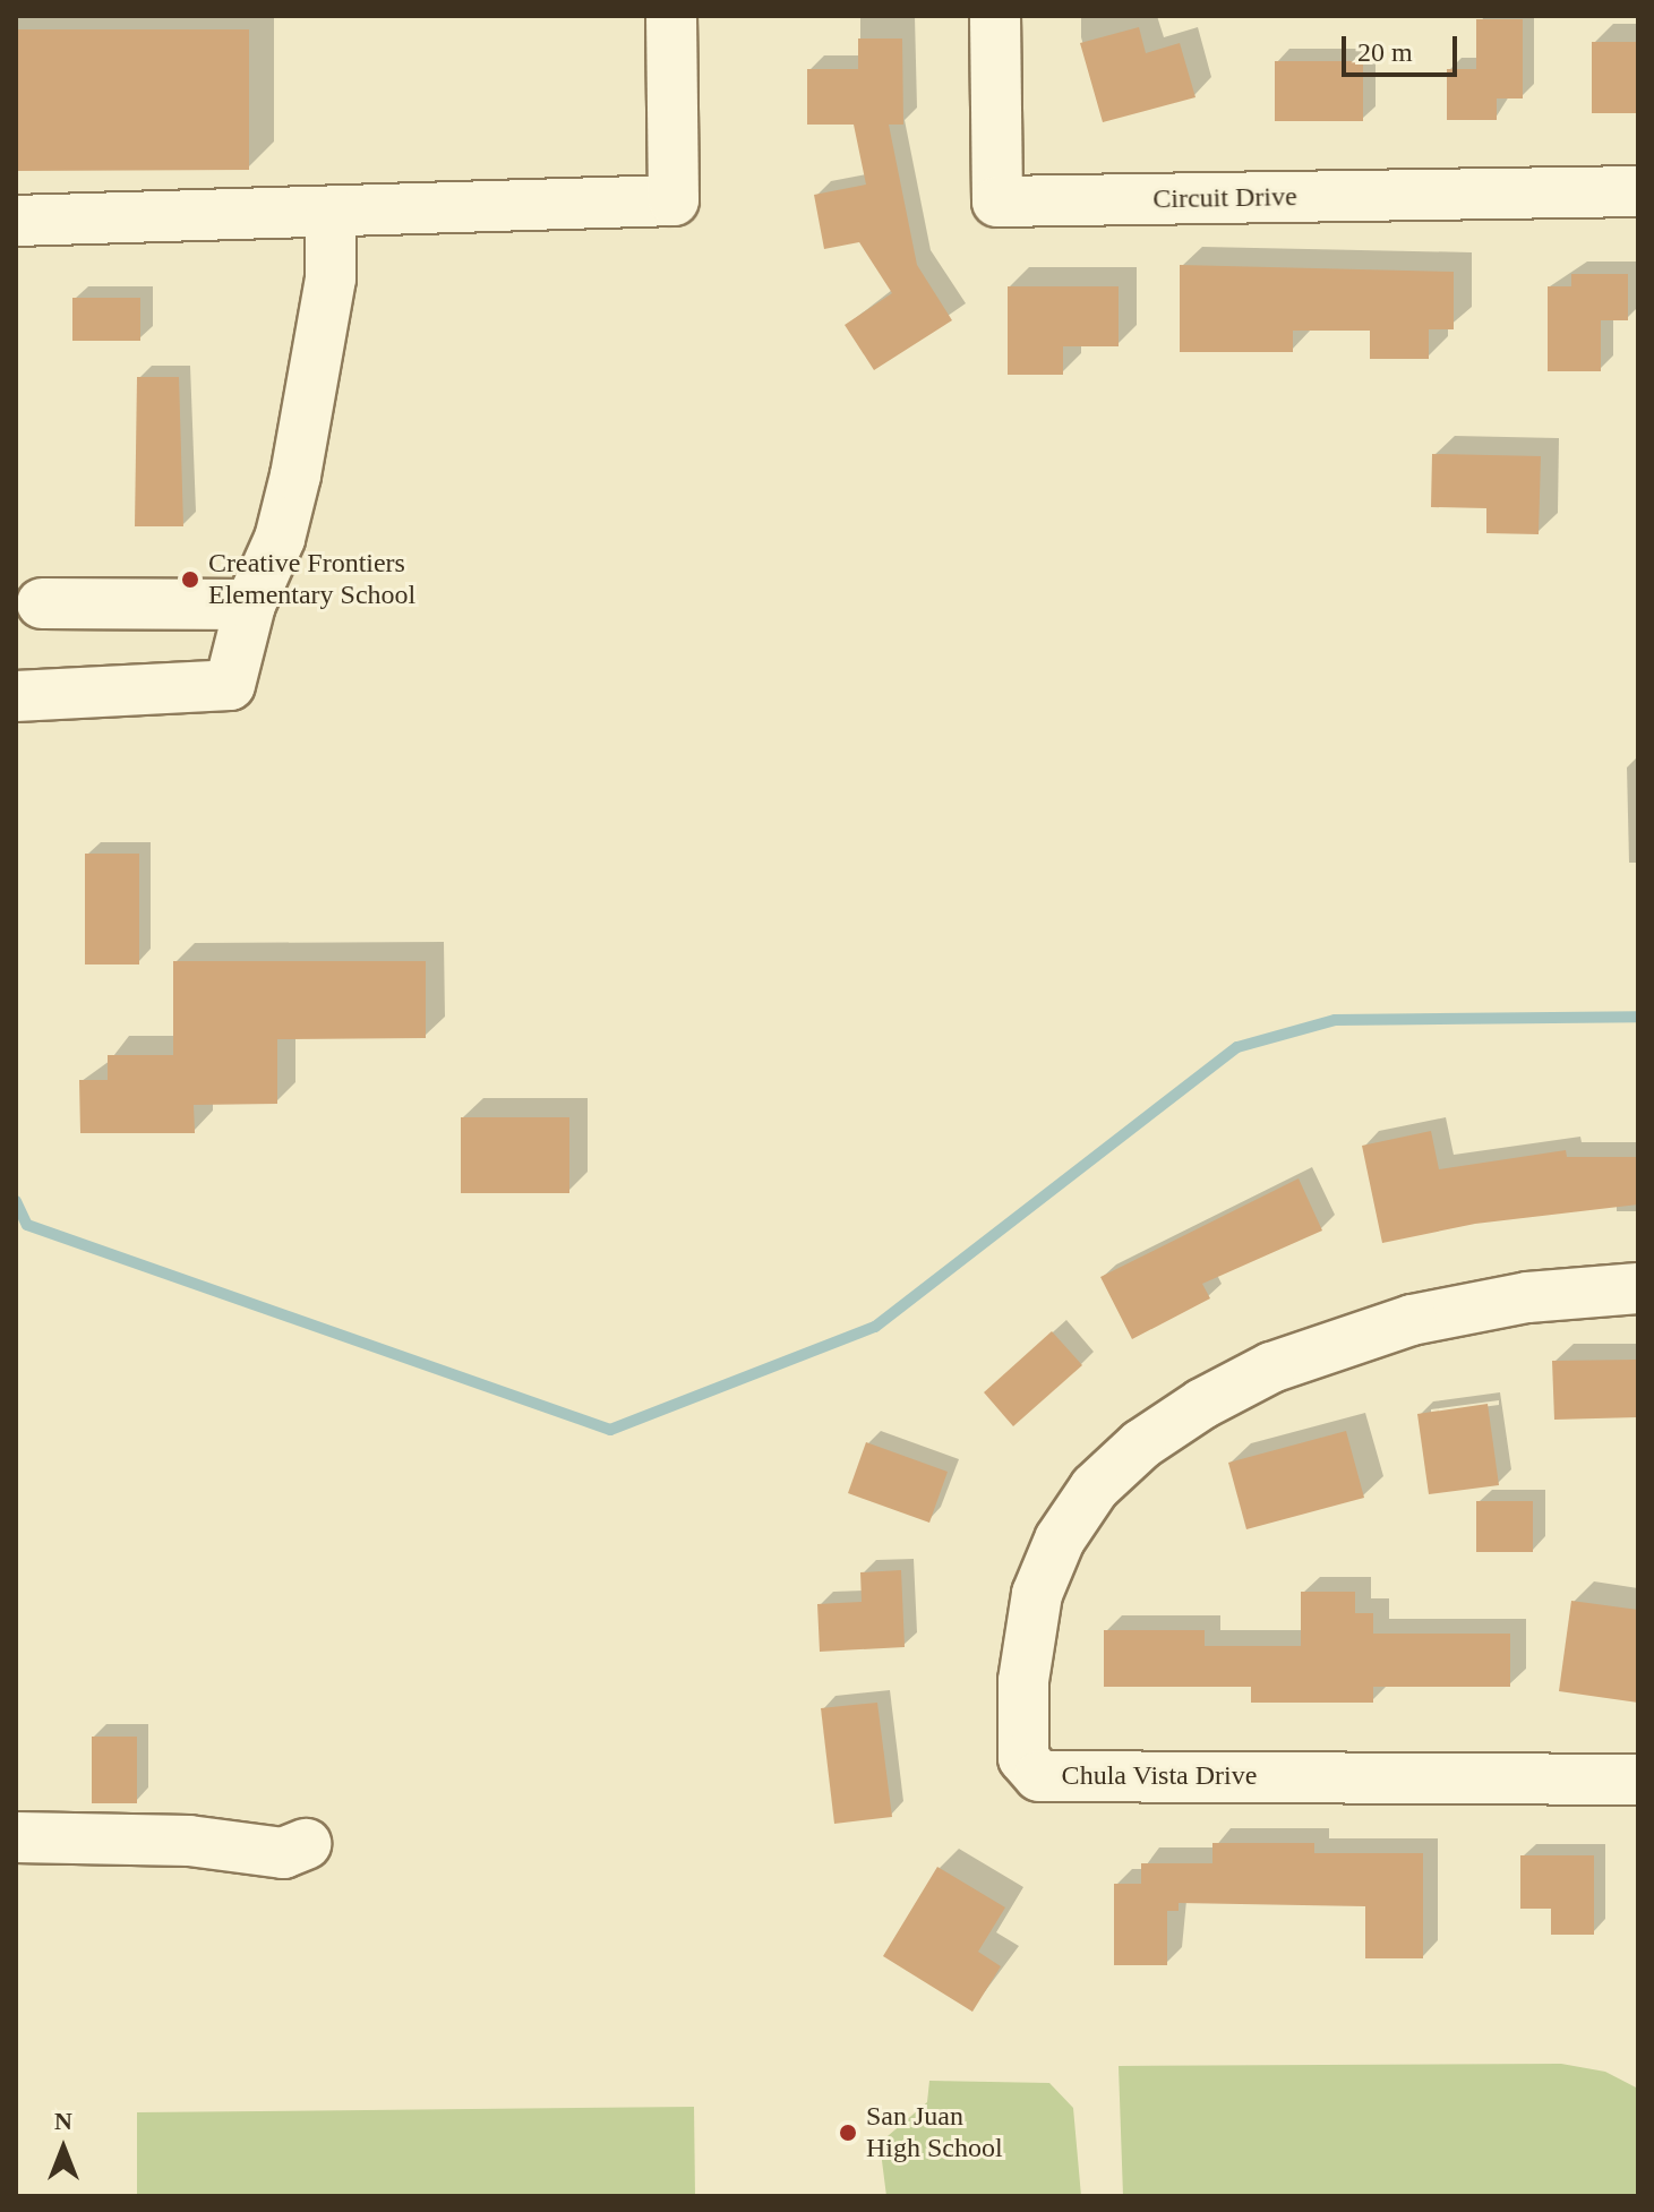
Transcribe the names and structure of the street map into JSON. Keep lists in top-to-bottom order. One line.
{"streets":{"street":["Circuit Drive","Chula Vista Drive"]},"places":["Creative Frontiers Elementary School","San Juan High School"],"scale_bar":"20 m","north":"top"}
